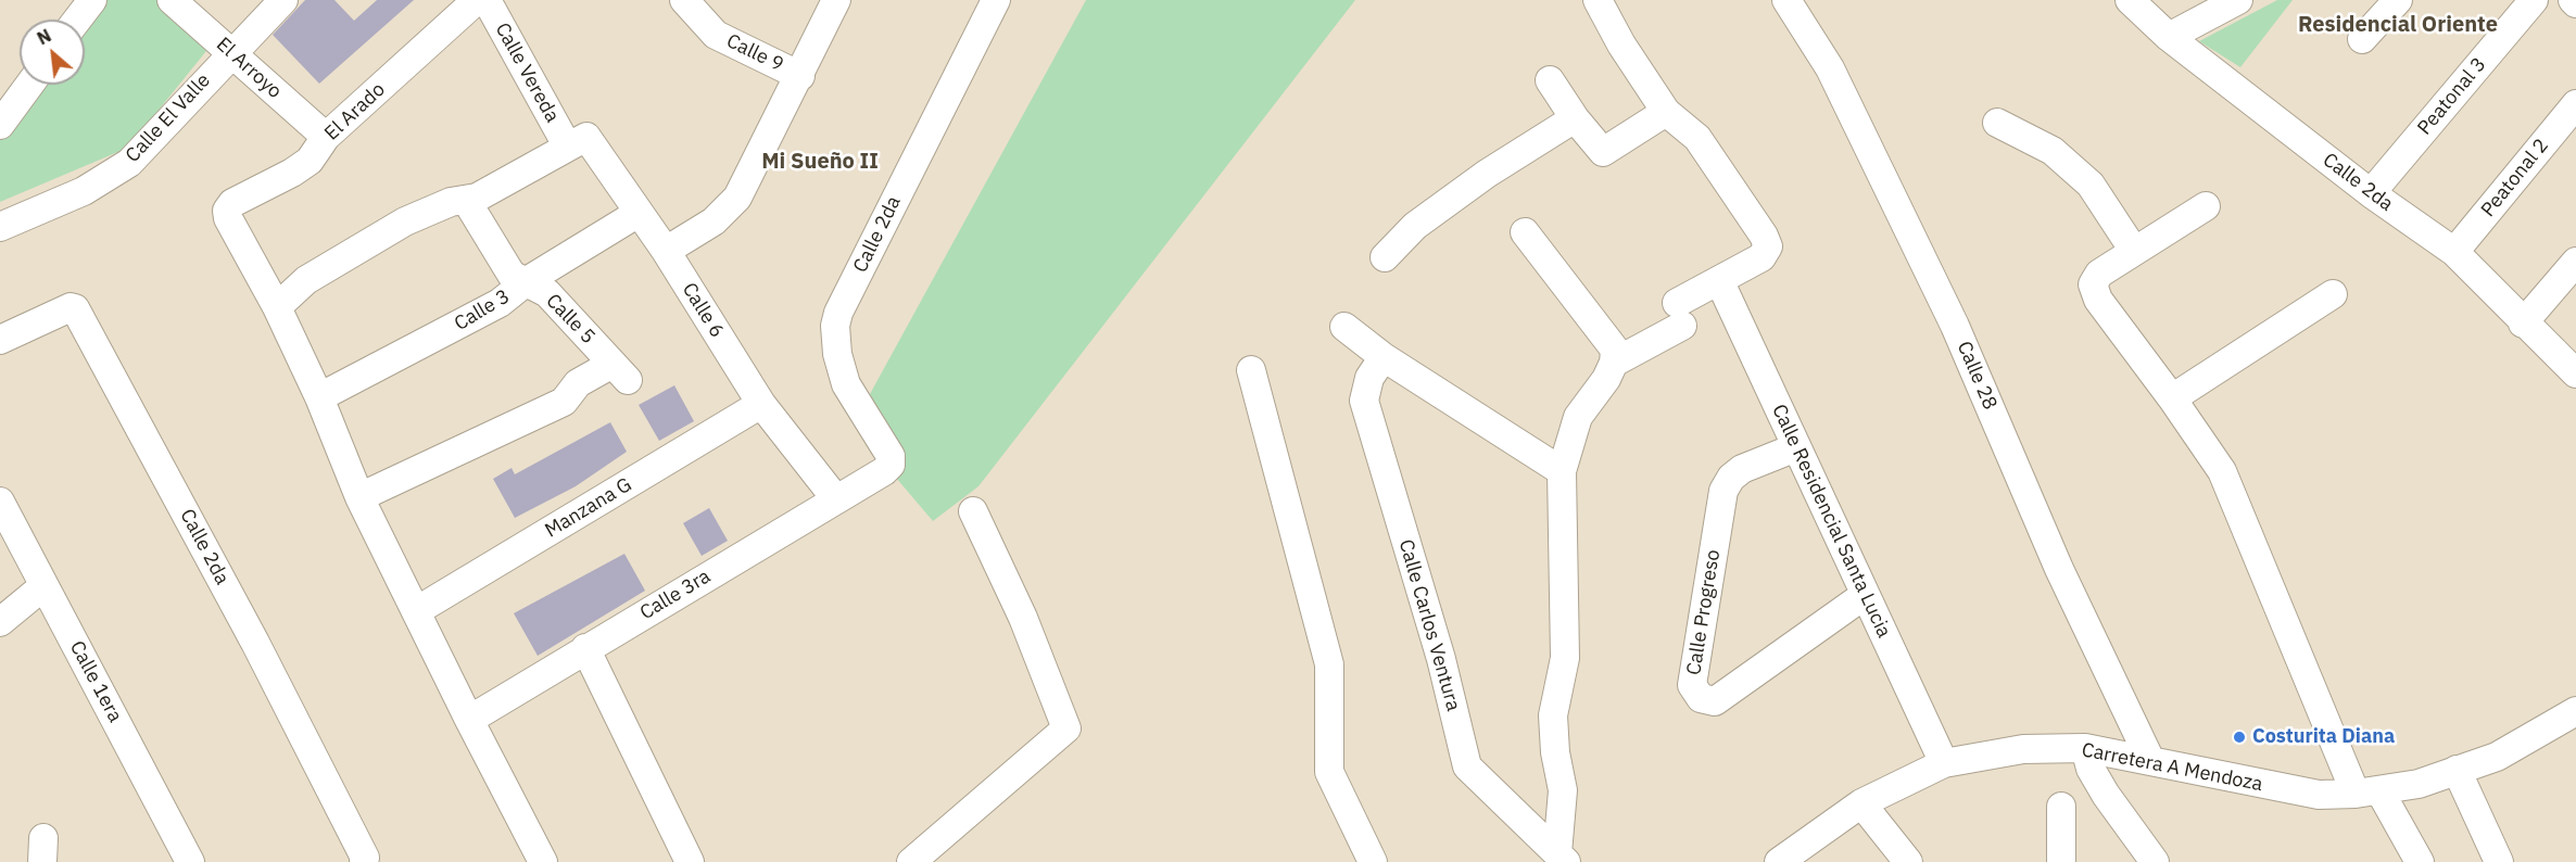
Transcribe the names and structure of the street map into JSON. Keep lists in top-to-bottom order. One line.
{"streets":{"street":["Calle 9","El Arroyo","Calle Vereda","Peatonal 3","El Arado","Calle El Valle","Peatonal 2","Calle 2da","Calle 3","Calle 6","Calle 5","Calle 28","Manzana G","Calle Residencial Santa Lucia","Calle 3ra","Calle Progreso","Calle Carlos Ventura","Calle 1era","Carretera A Mendoza"]},"crossings":[["El Arroyo","El Arado"],["El Arroyo","Calle El Valle"],["Calle Vereda","Calle 6"],["Peatonal 3","Calle 2da"],["Peatonal 2","Calle 2da"],["Calle 2da","Calle 3ra"],["Calle 3","Calle 6"],["Calle 3","Calle 5"],["Calle 6","Manzana G"],["Calle 6","Calle 3ra"],["Calle 28","Carretera A Mendoza"],["Calle Residencial Santa Lucia","Calle Progreso"],["Calle Residencial Santa Lucia","Carretera A Mendoza"]],"districts":["Residencial Oriente","Mi Sueño II"],"places":["Costurita Diana"],"north":"top left"}
